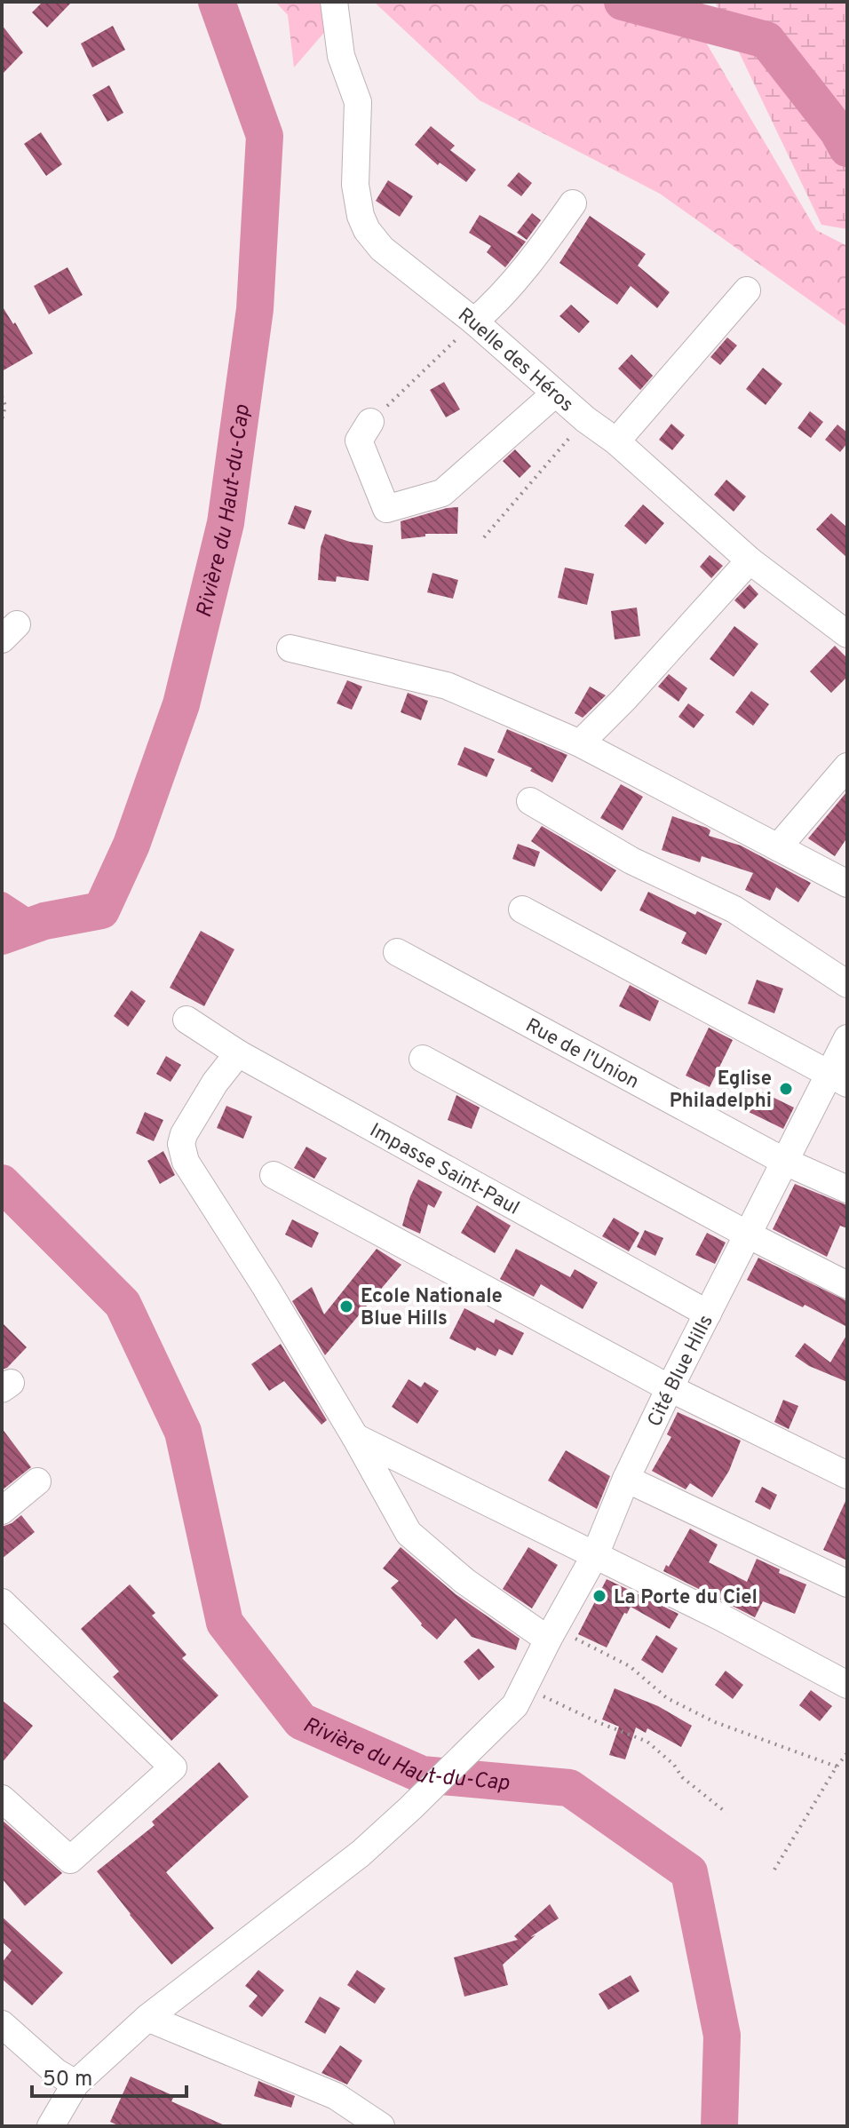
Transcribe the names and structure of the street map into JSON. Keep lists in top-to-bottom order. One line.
{"streets":{"street":["Ruelle des Héros","Rue de l'Union","Impasse Saint-Paul","Cité Blue Hills"]},"crossings":[["Rue de l'Union","Cité Blue Hills"],["Impasse Saint-Paul","Cité Blue Hills"]],"water":["Rivière du Haut-du-Cap"],"places":["Eglise Philadelphi","Ecole Nationale Blue Hills","La Porte du Ciel"],"scale_bar":"50 m"}
